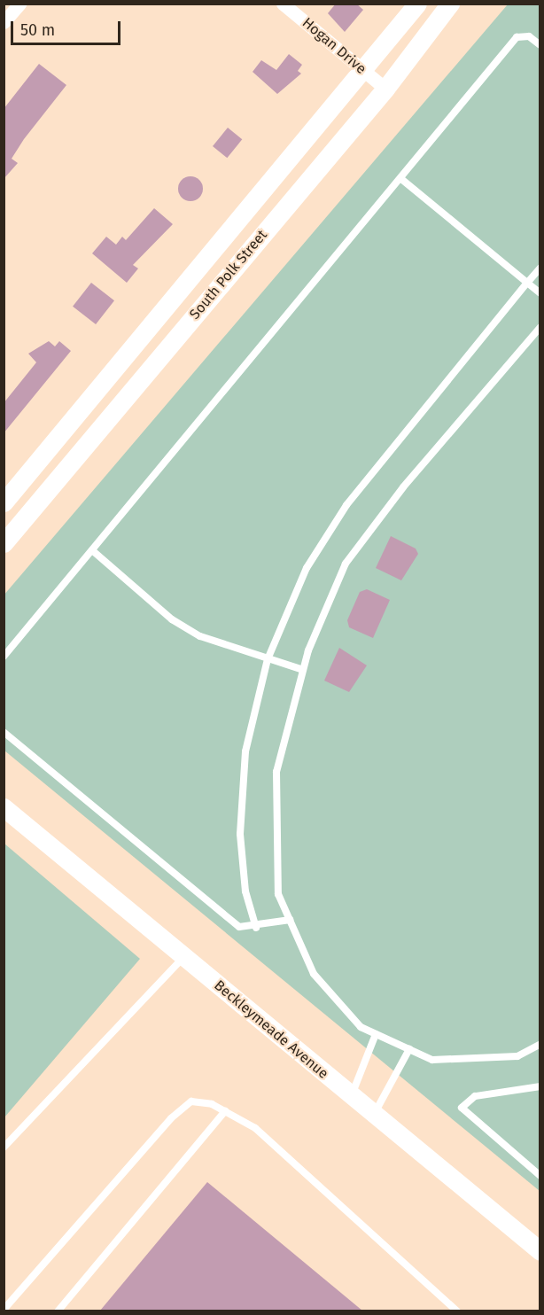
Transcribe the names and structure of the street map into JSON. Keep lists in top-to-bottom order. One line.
{"streets":{"main road":["South Polk Street","Beckleymeade Avenue"],"street":["Hogan Drive"]},"crossings":[["Hogan Drive","South Polk Street"]],"scale_bar":"50 m"}
